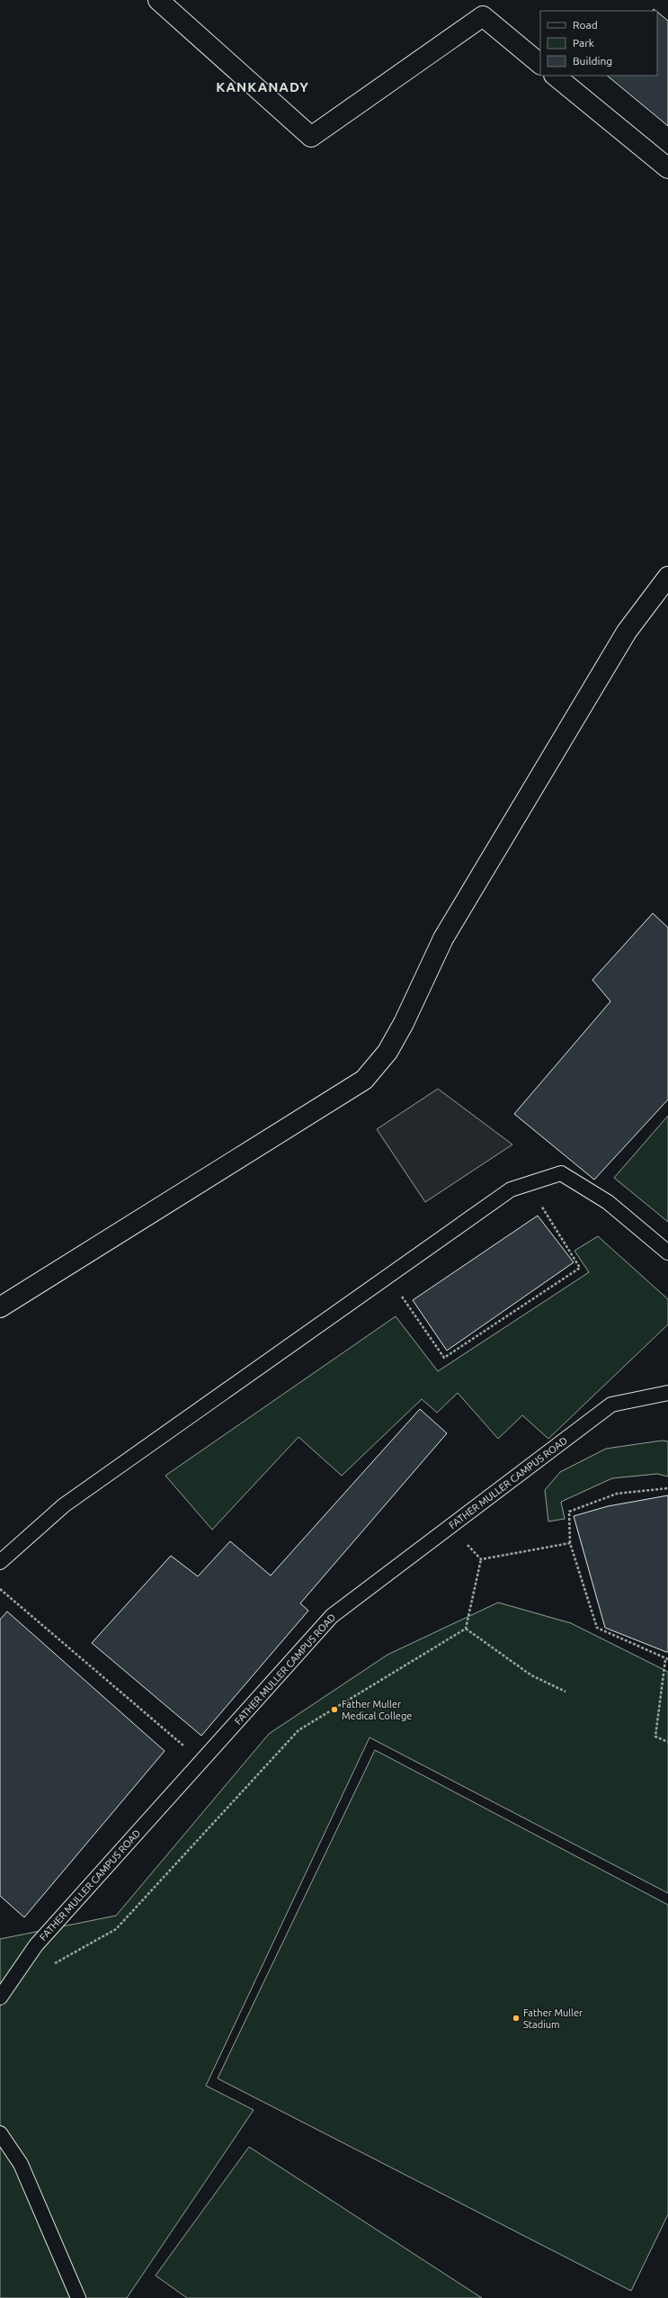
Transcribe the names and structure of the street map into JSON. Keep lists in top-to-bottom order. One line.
{"streets":{"lane":["FATHER MULLER CAMPUS ROAD"]},"districts":["KANKANADY"],"places":["Father Muller Medical College","Father Muller Stadium"],"legend":["Road","Park","Building"]}
